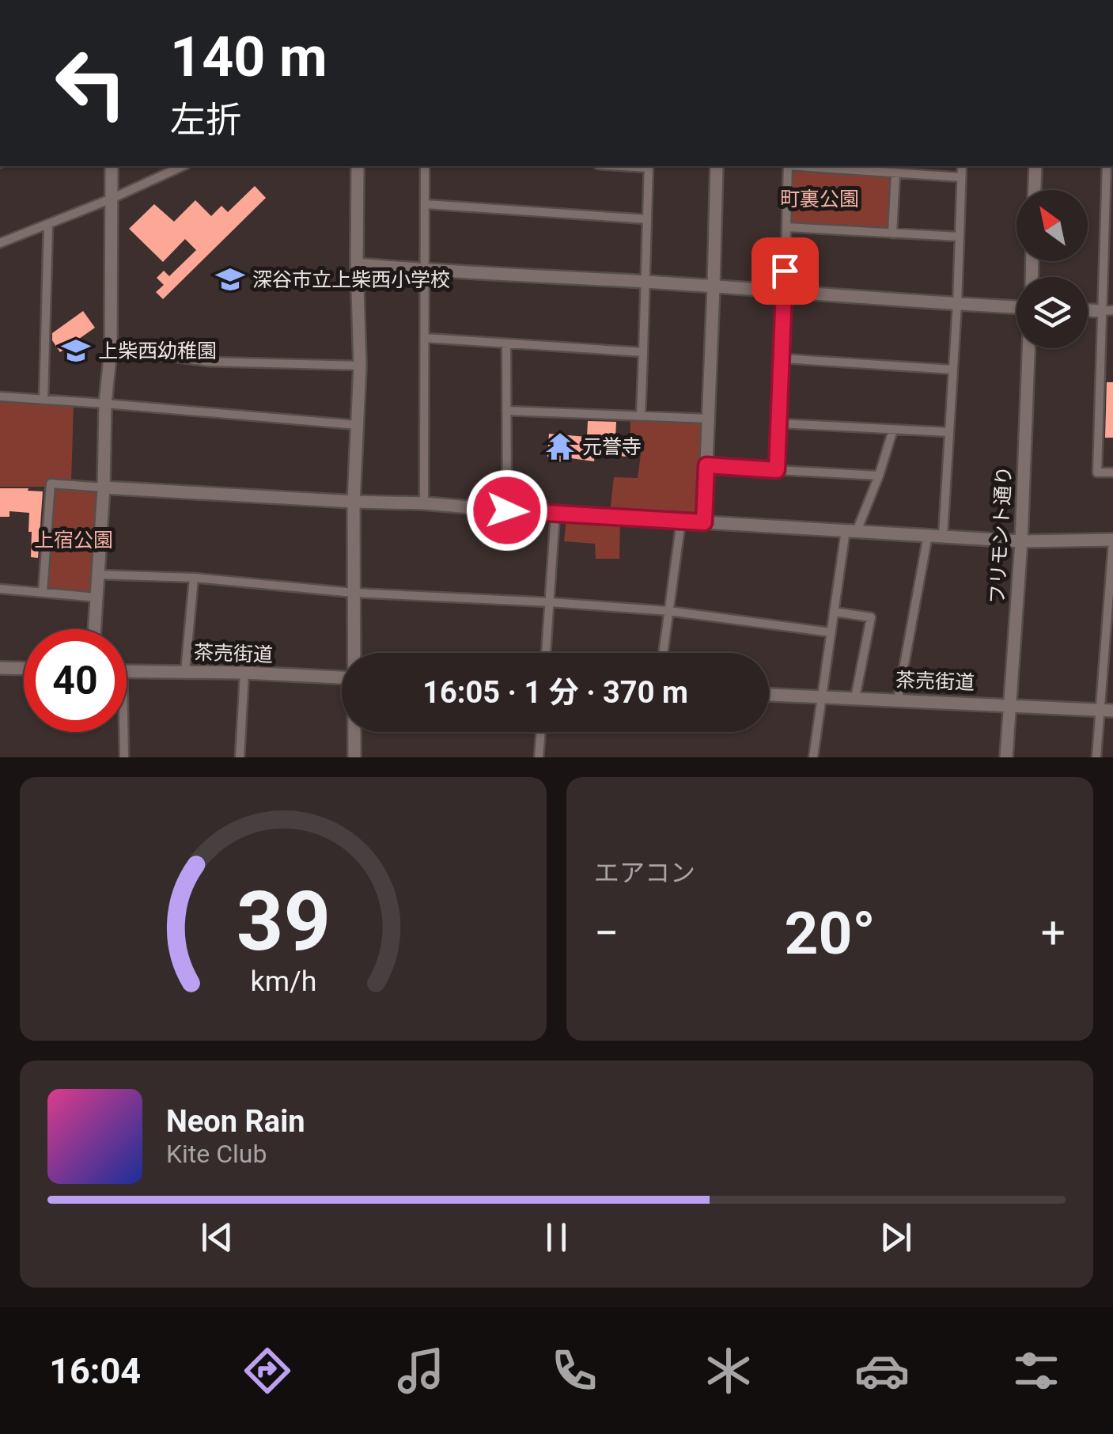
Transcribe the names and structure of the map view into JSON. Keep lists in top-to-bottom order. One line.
{"streets":{"street":["フリモント通り","茶売街道"]},"crossings":[["フリモント通り","茶売街道"]],"parks":["町裏公園","上宿公園"],"places":{"school or university":["深谷市立上柴西小学校","上柴西幼稚園"],"temple":["元誉寺"]},"north":"top left","page":{"turn":["140 m","左折"],"limit":"40","trip":"16:05 · 1 分 · 370 m","tile":"エアコン","heat":["−","20°","+"],"song":["Neon Rain","Kite Club"],"tabs":"16:04","gauge":["39","km/h"]}}
